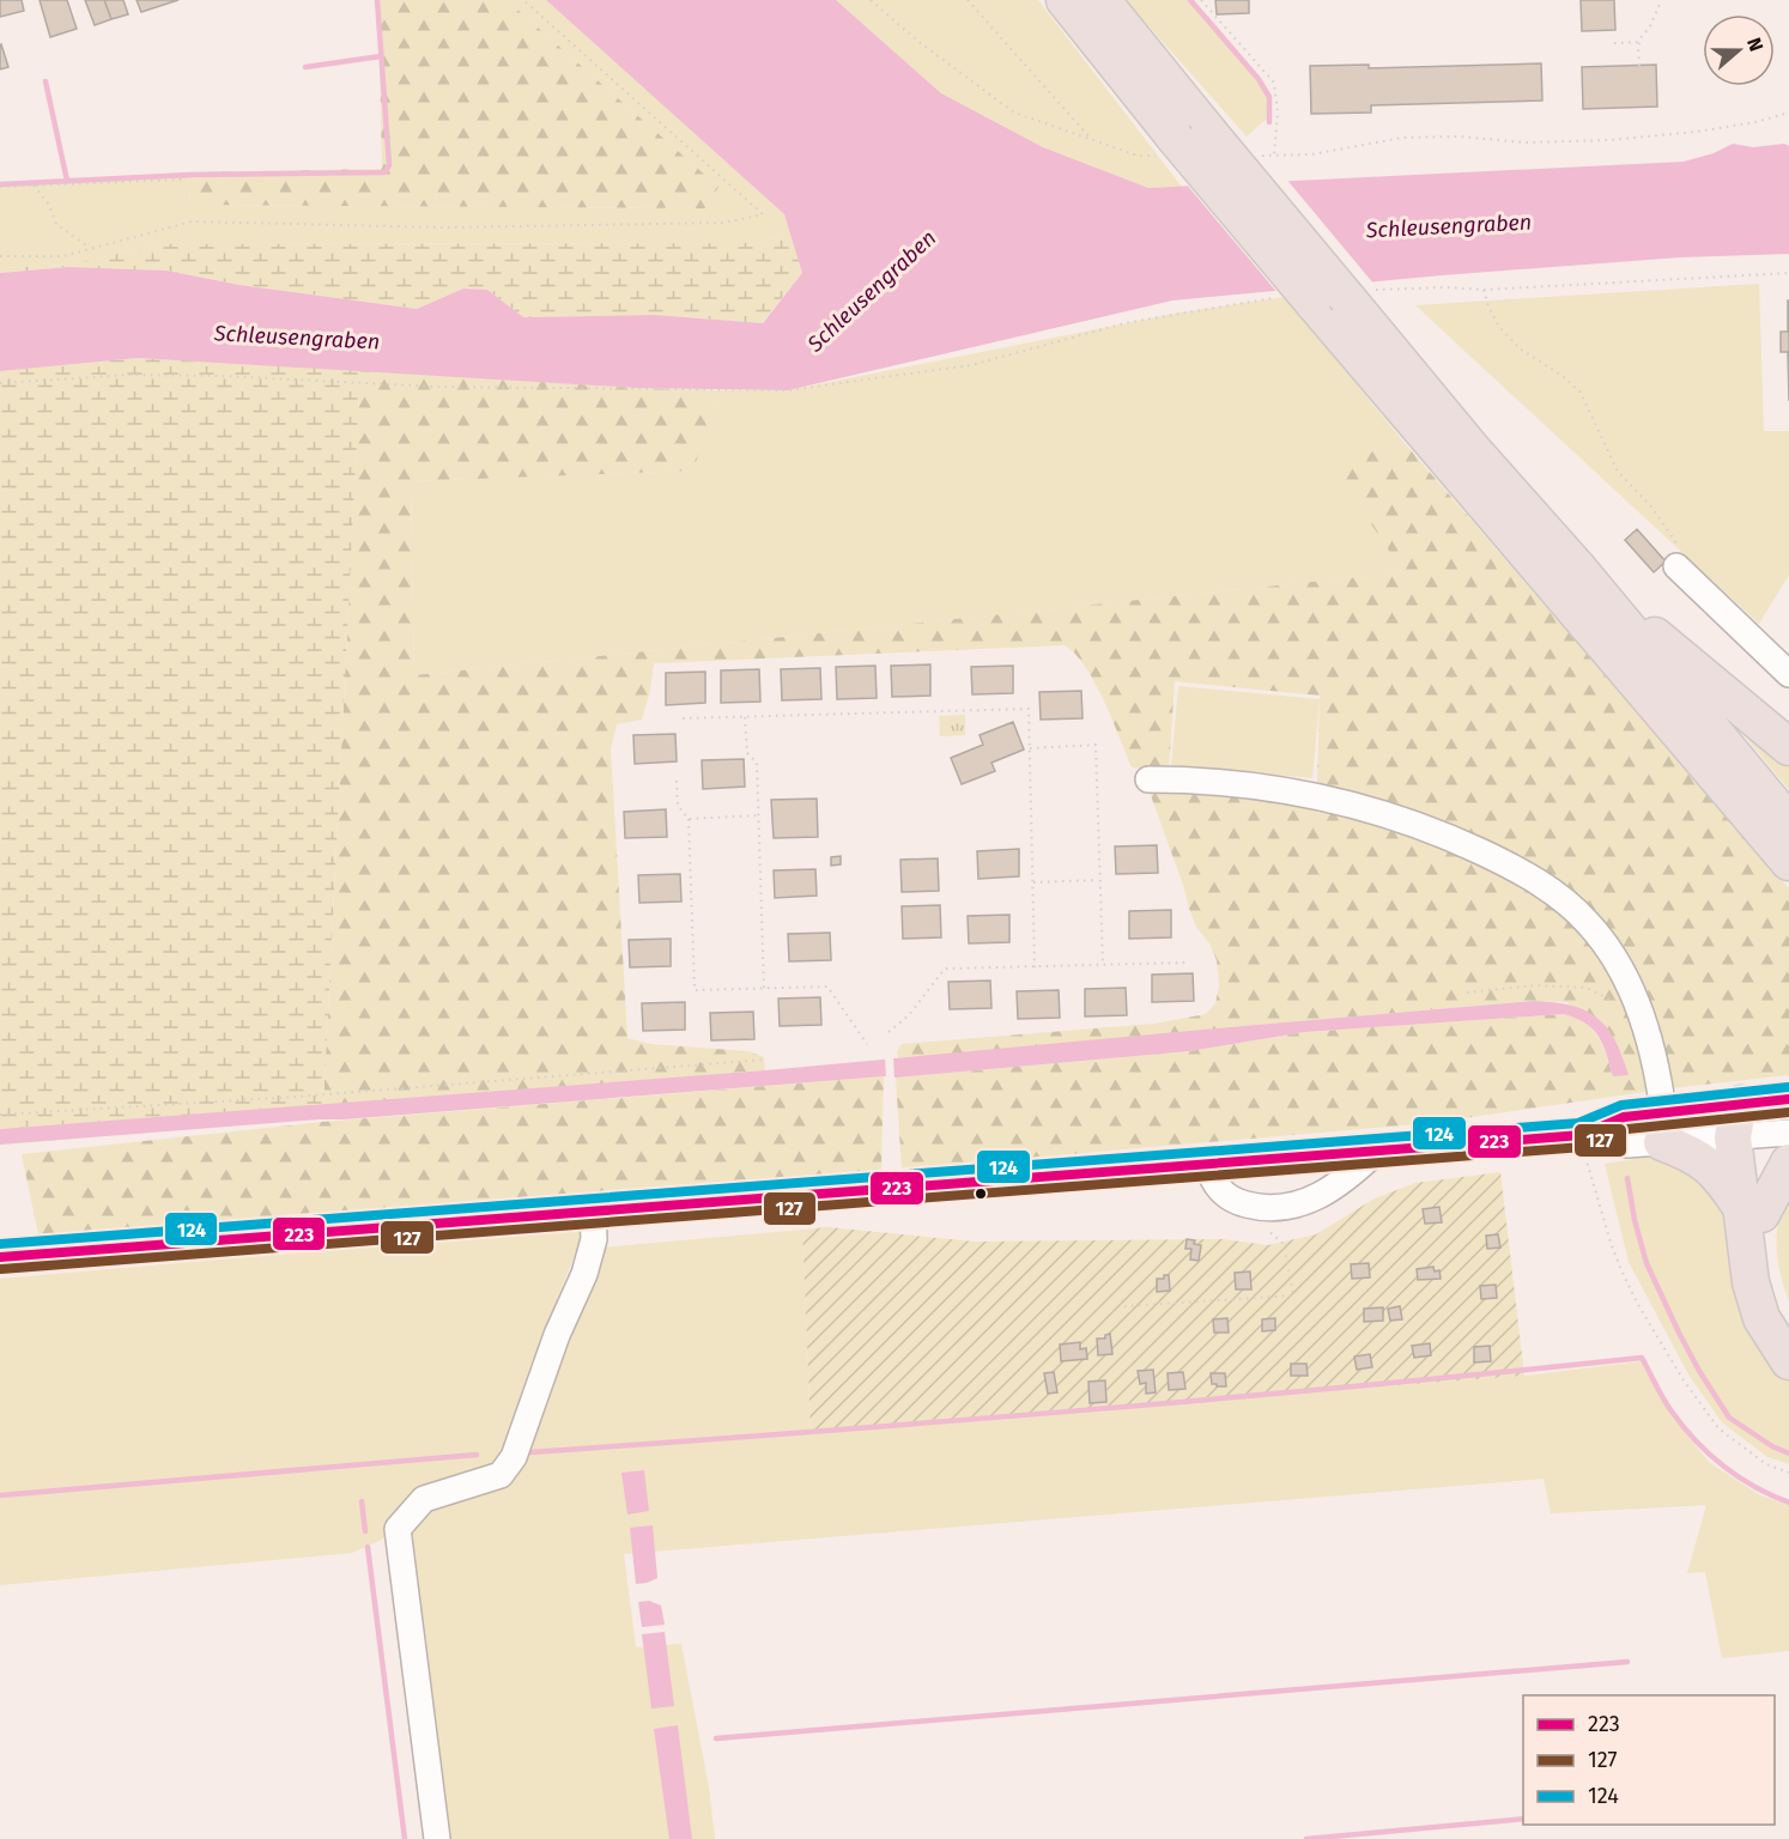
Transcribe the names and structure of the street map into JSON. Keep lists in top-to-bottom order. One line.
{"water":["Schleusengraben"],"lines":["transit line 124","transit line 223","transit line 127"],"legend":["223","127","124"],"north":"right"}
